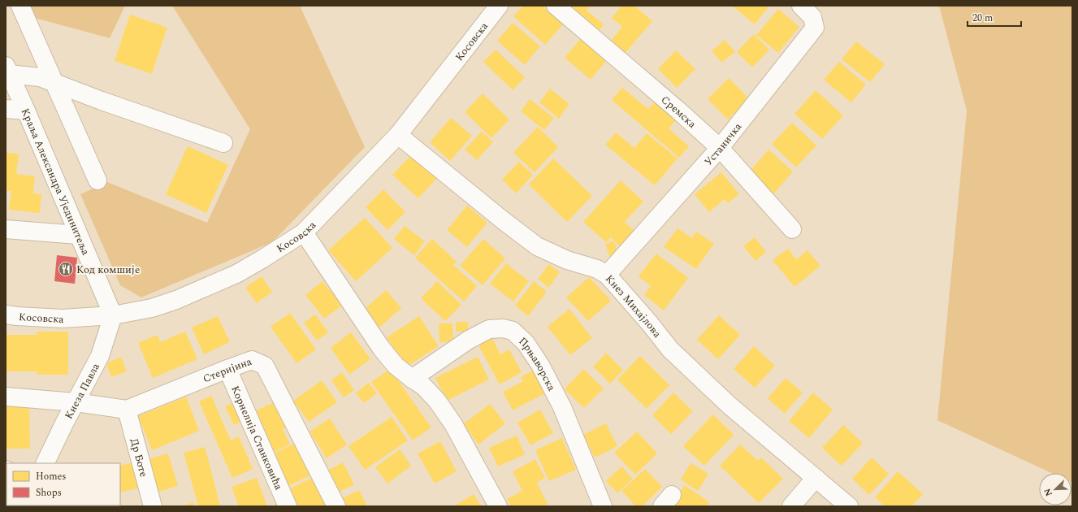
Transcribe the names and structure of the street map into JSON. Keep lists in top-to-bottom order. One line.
{"streets":{"street":["Косовска","Сремска","Устаничка","Краља Александра Ујединитеља","Кнез Михајлова","Прњаворска","Стеријина","Кнеза Павла","Корнелија Станковића","Др Боте"]},"crossings":[["Косовска","Краља Александра Ујединитеља"],["Косовска","Кнез Михајлова"],["Косовска","Кнеза Павла"],["Сремска","Устаничка"],["Устаничка","Кнез Михајлова"],["Краља Александра Ујединитеља","Кнеза Павла"],["Стеријина","Корнелија Станковића"],["Стеријина","Др Боте"]],"places":{"restaurant":["Код комшије"]},"legend":["Homes","Shops"],"scale_bar":"20 m","north":"bottom left"}
